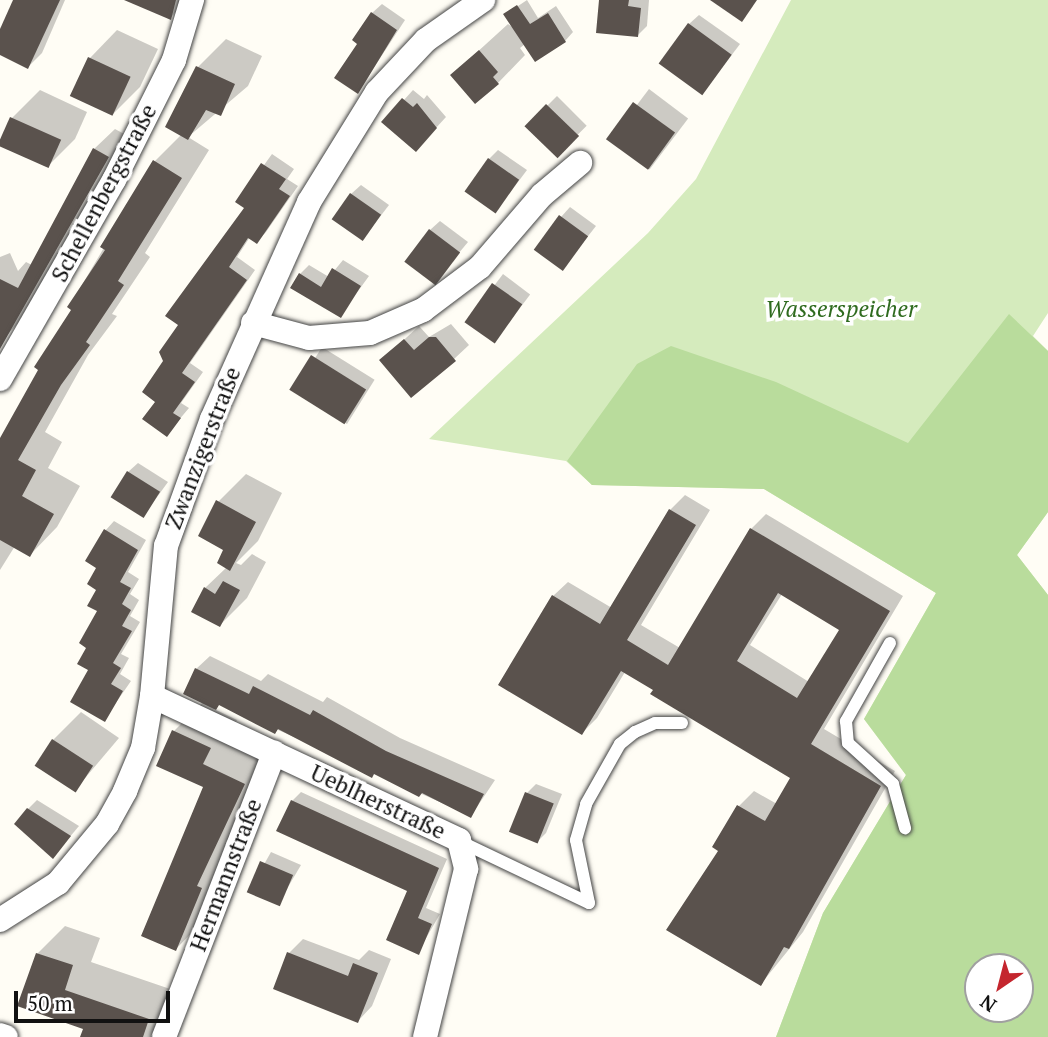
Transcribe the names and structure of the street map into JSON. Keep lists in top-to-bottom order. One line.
{"streets":{"street":["Schellenbergstraße","Zwanzigerstraße","Ueblherstraße","Hermannstraße"]},"crossings":[["Zwanzigerstraße","Ueblherstraße"],["Ueblherstraße","Hermannstraße"]],"parks":["Wasserspeicher"],"scale_bar":"50 m","north":"bottom left"}
